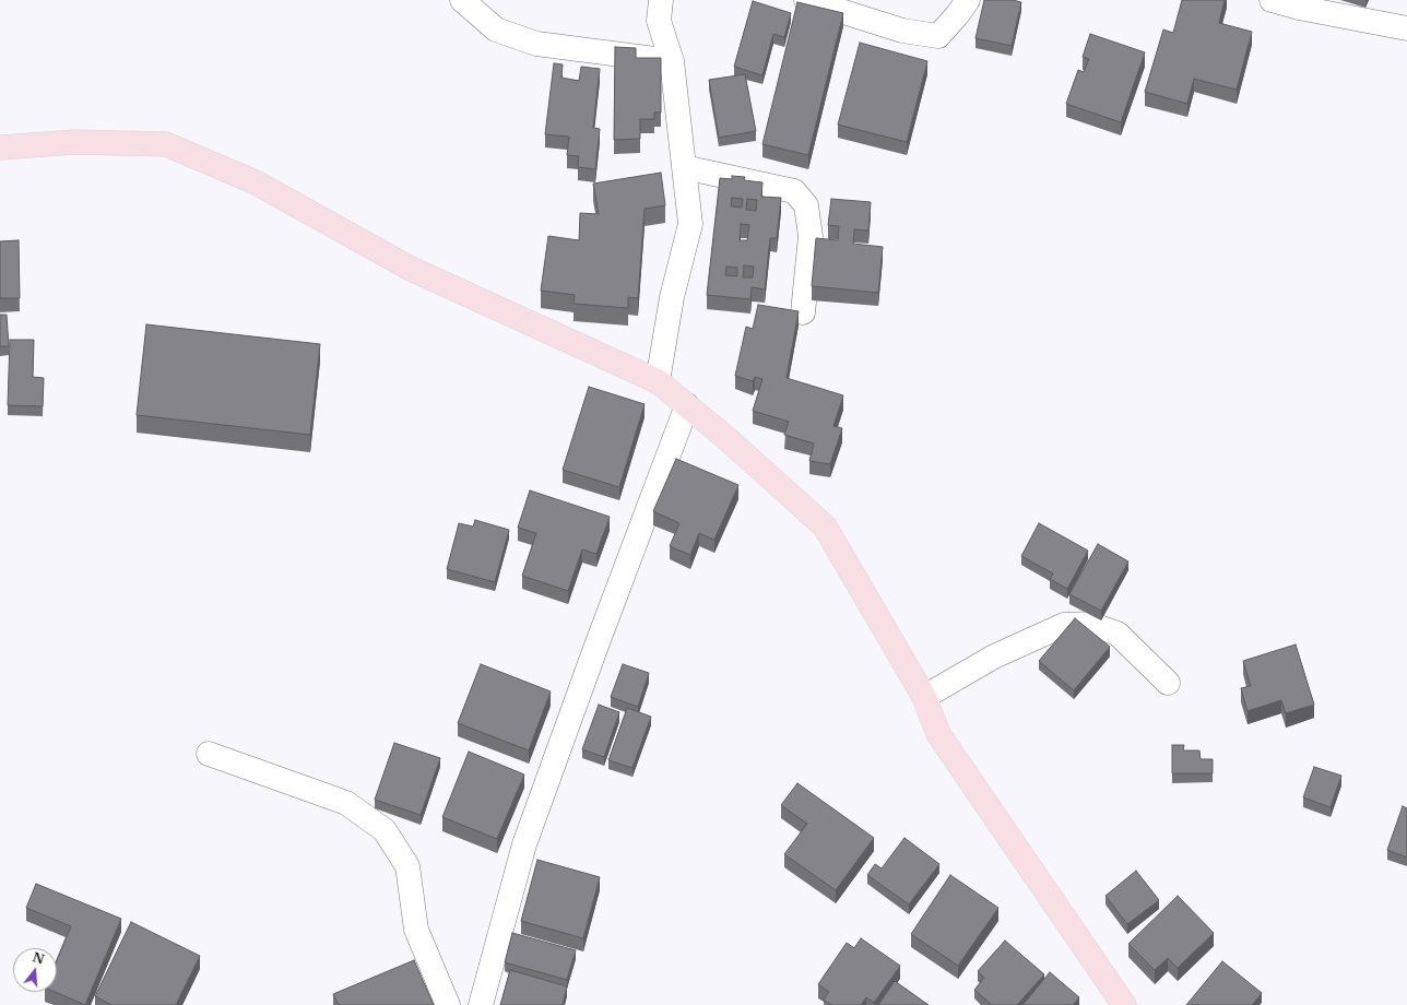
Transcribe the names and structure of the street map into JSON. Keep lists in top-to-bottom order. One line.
{"north":"top"}
